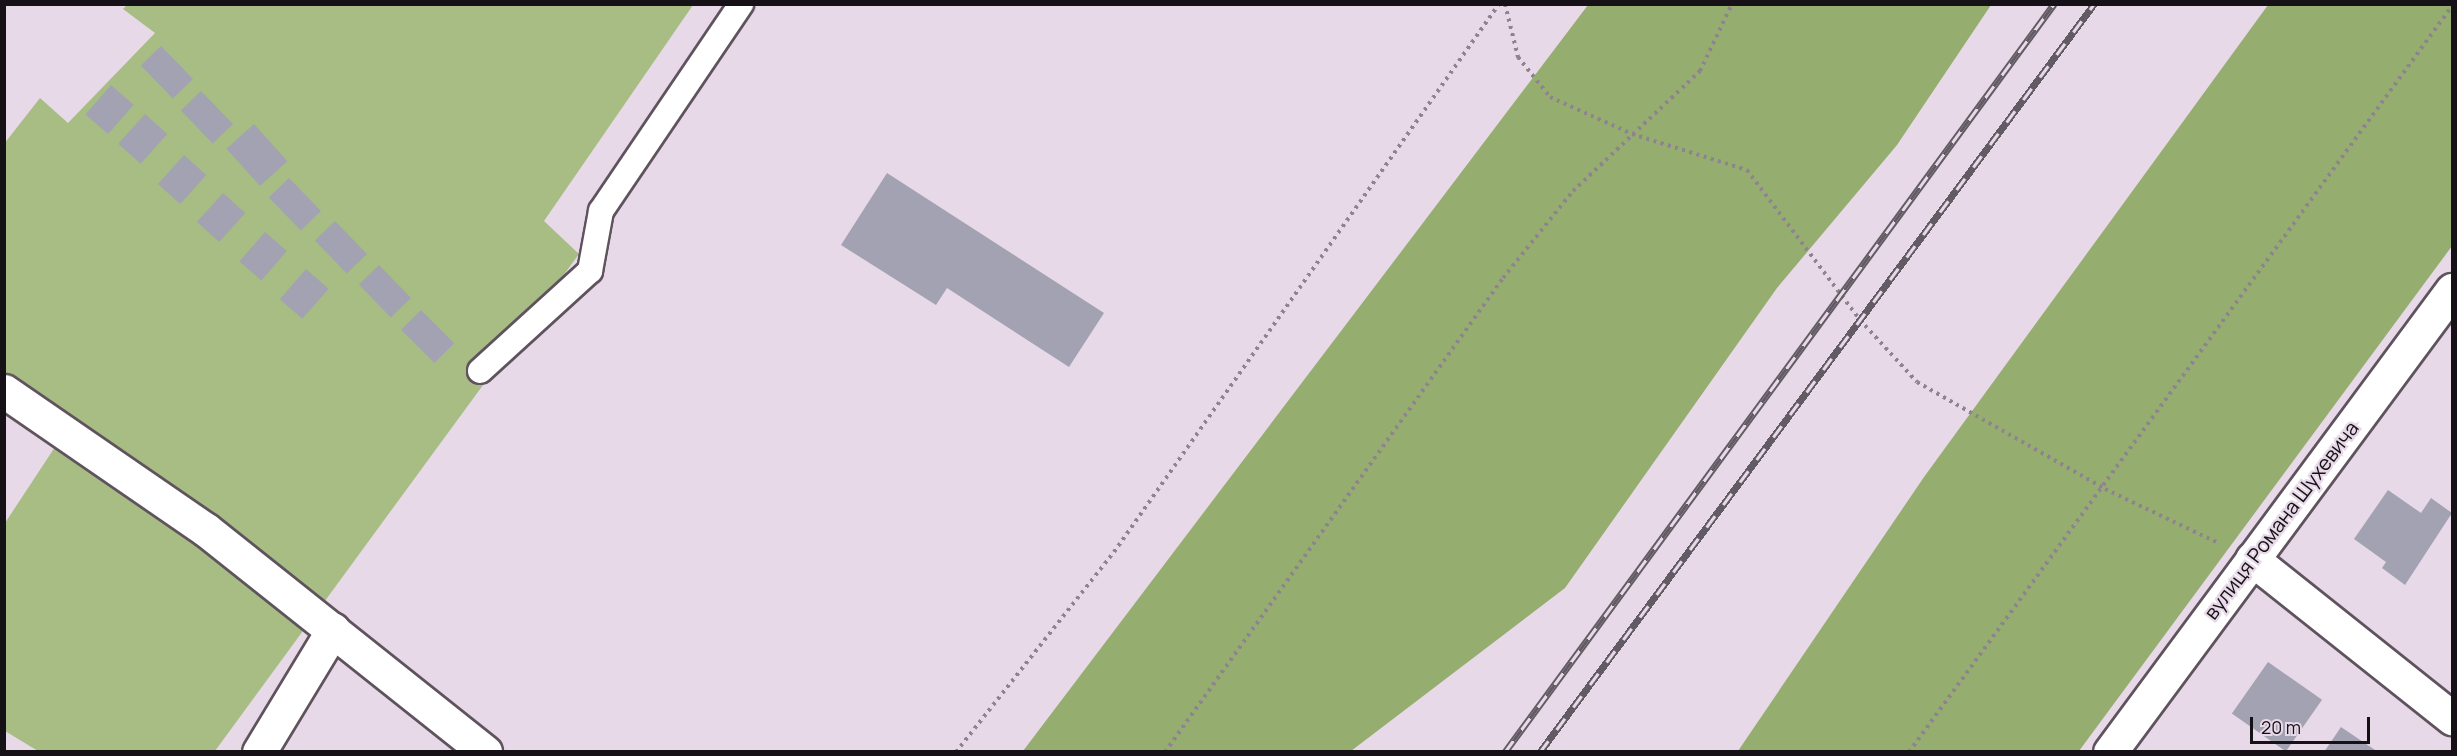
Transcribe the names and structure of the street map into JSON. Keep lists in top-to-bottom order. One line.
{"streets":{"street":["вулиця Романа Шухевича"]},"scale_bar":"20 m"}
